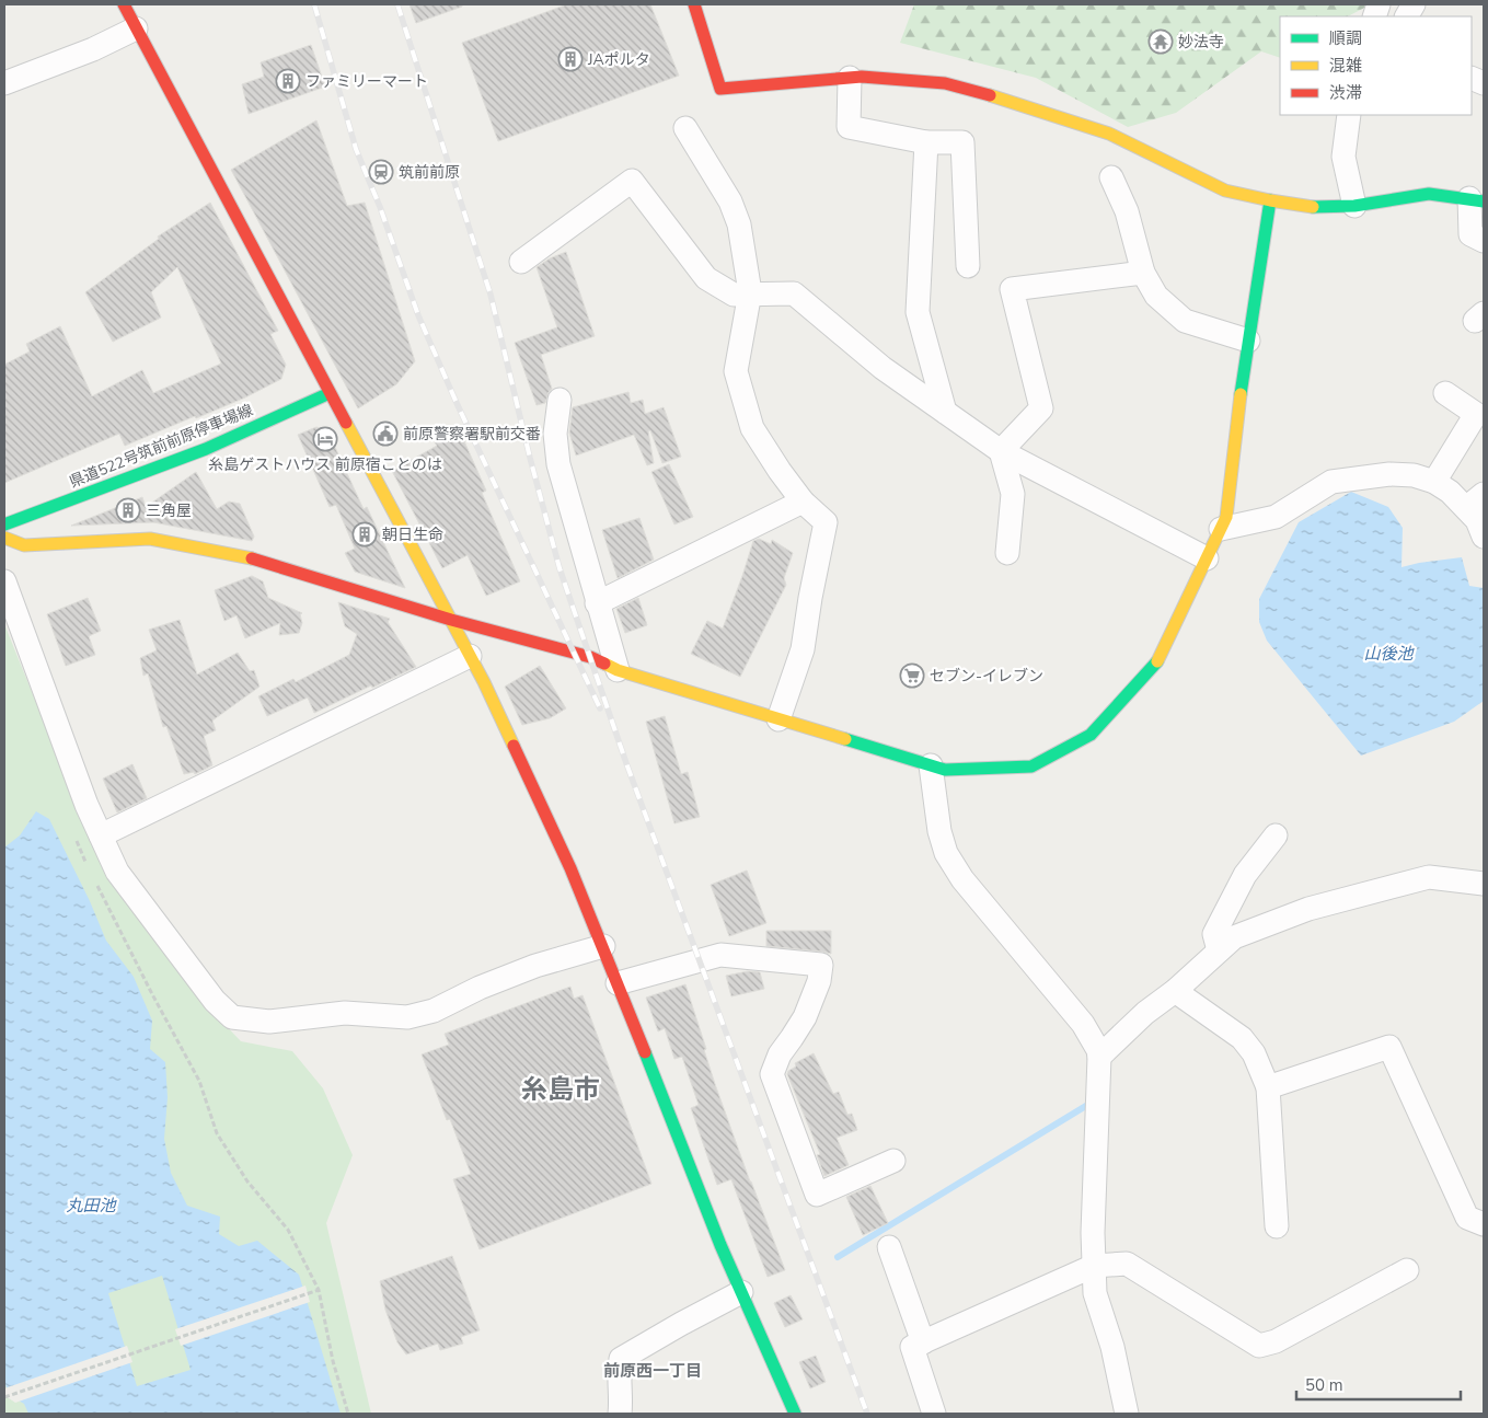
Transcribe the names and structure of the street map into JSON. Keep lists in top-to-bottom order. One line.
{"streets":{"street":["県道522号筑前前原停車場線"]},"districts":["糸島市","前原西一丁目"],"water":["山後池","丸田池"],"places":{"temple":["妙法寺"],"building":["JAポルタ","ファミリーマート","三角屋","朝日生命"],"station":["筑前前原"],"public building":["前原警察署駅前交番"],"hotel":["糸島ゲストハウス 前原宿ことのは"],"supermarket":["セブン-イレブン"]},"legend":["順調","混雑","渋滞"],"scale_bar":"50 m"}
